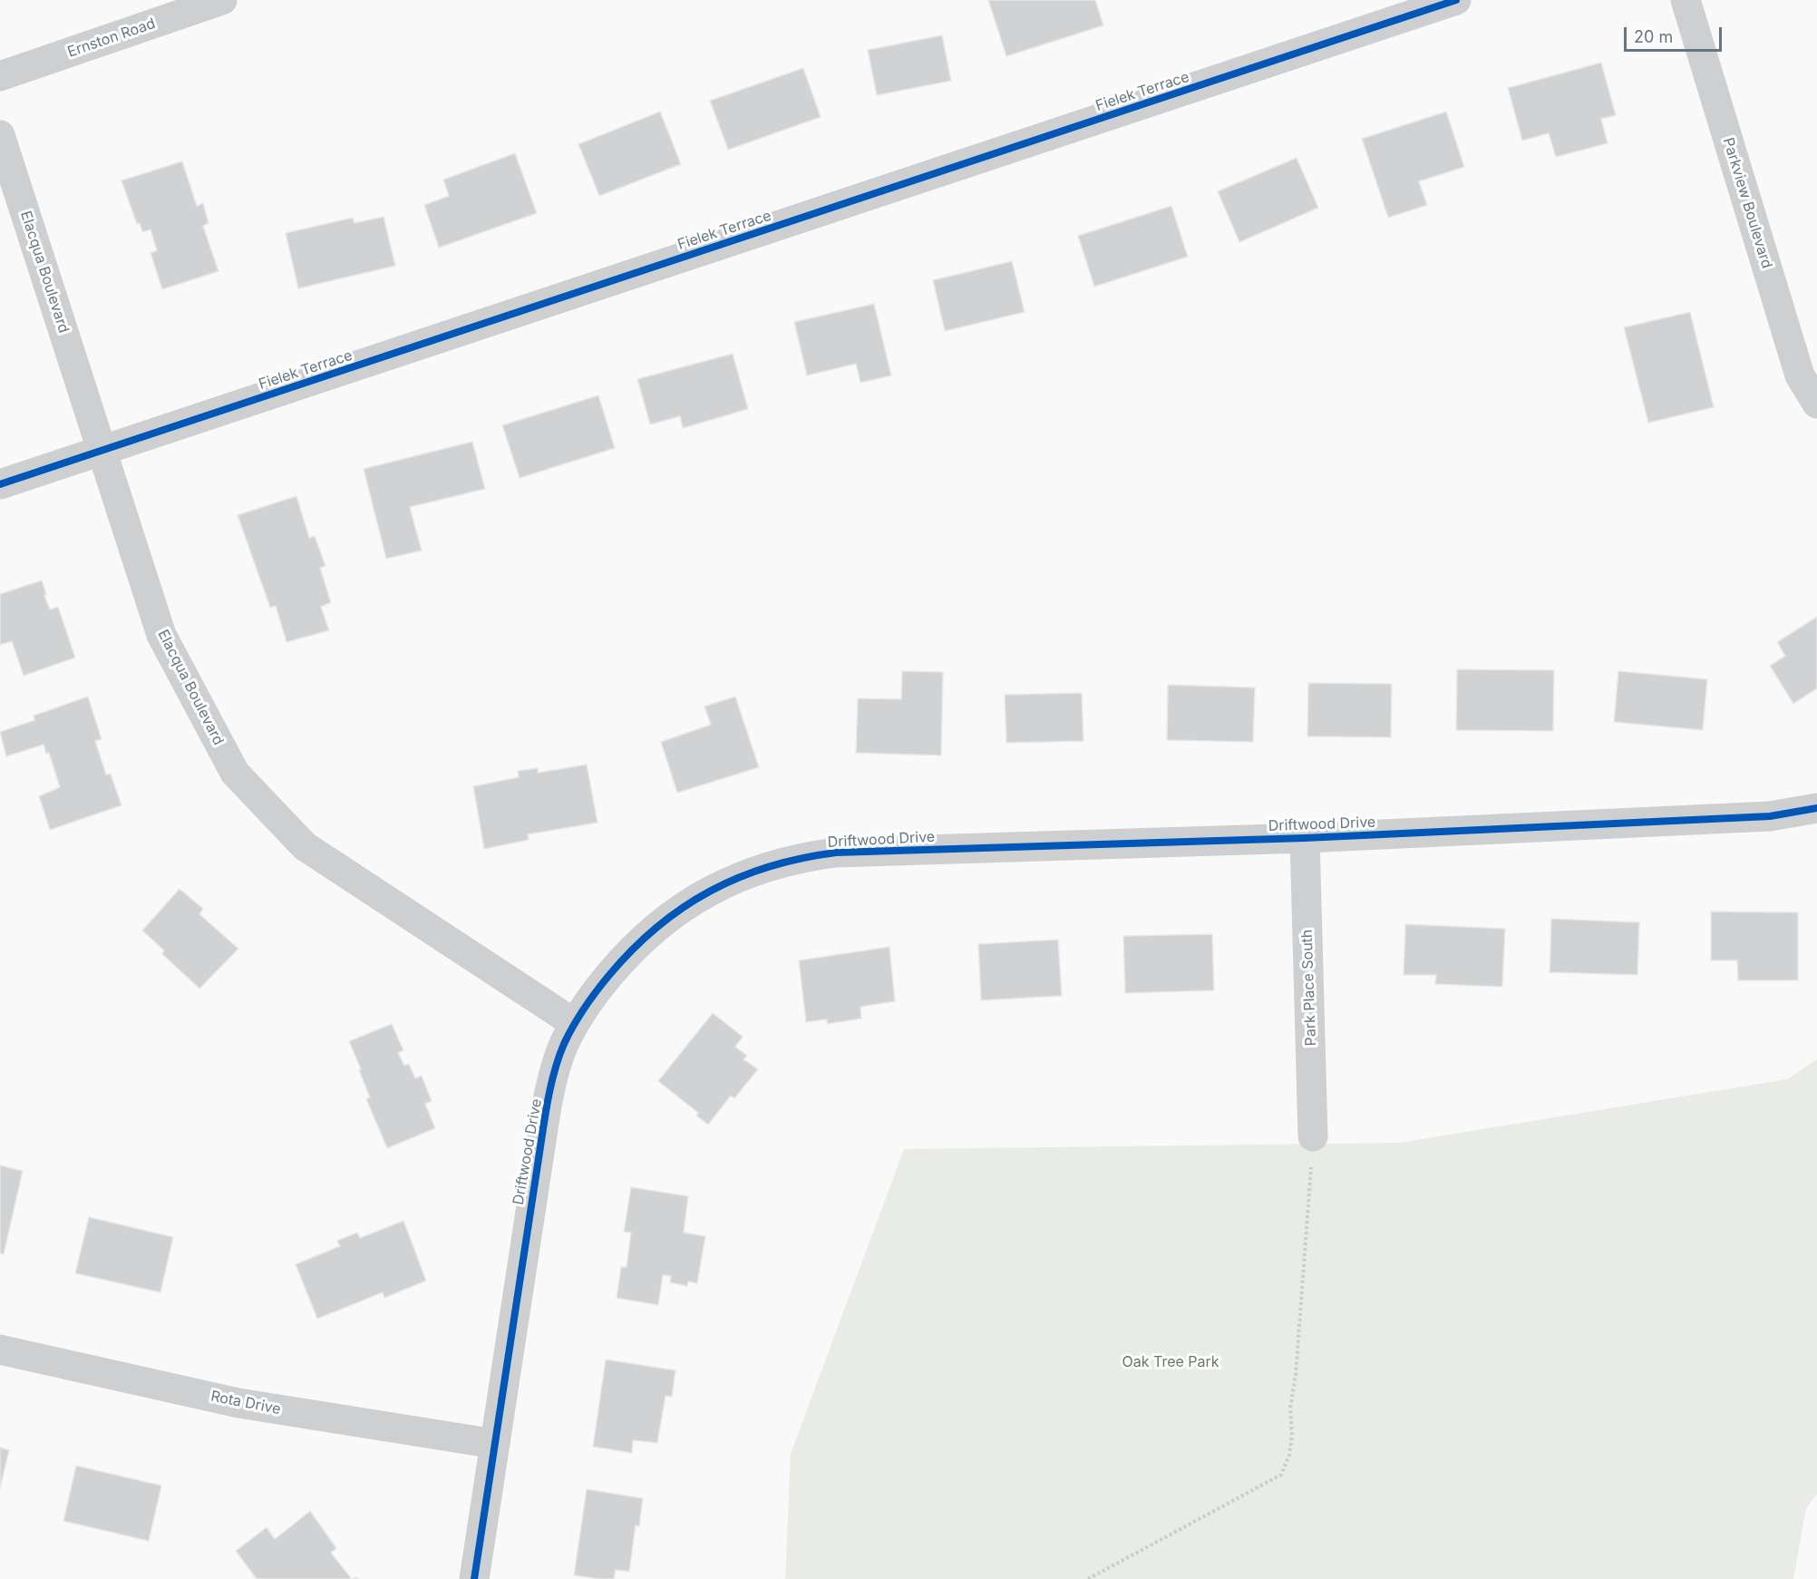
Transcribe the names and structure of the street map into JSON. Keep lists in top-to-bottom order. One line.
{"streets":{"street":["Ernston Road","Fielek Terrace","Parkview Boulevard","Elacqua Boulevard","Driftwood Drive","Park Place South","Rota Drive"]},"crossings":[["Fielek Terrace","Elacqua Boulevard"],["Elacqua Boulevard","Driftwood Drive"],["Driftwood Drive","Park Place South"],["Driftwood Drive","Rota Drive"]],"parks":["Oak Tree Park"],"scale_bar":"20 m"}
